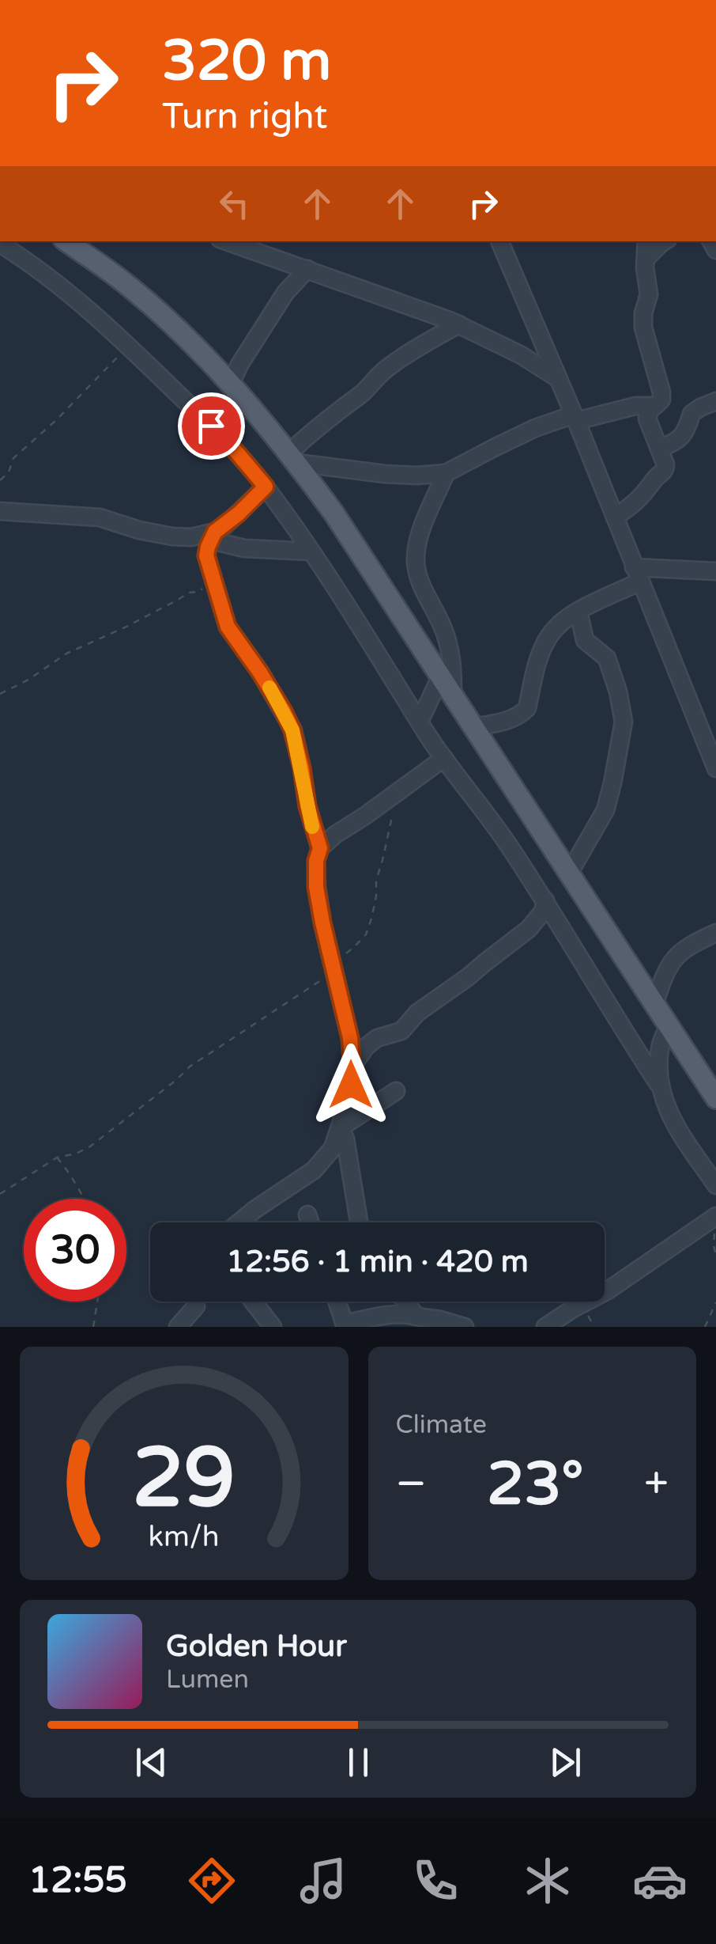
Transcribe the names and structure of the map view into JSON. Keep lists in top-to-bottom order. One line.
{"page":{"turn":["320 m","Turn right"],"limit":"30","trip":"12:56 · 1 min · 420 m","tile":"Climate","heat":["−","23°","+"],"song":["Golden Hour","Lumen"],"tabs":"12:55","gauge":["29","km/h"]}}
